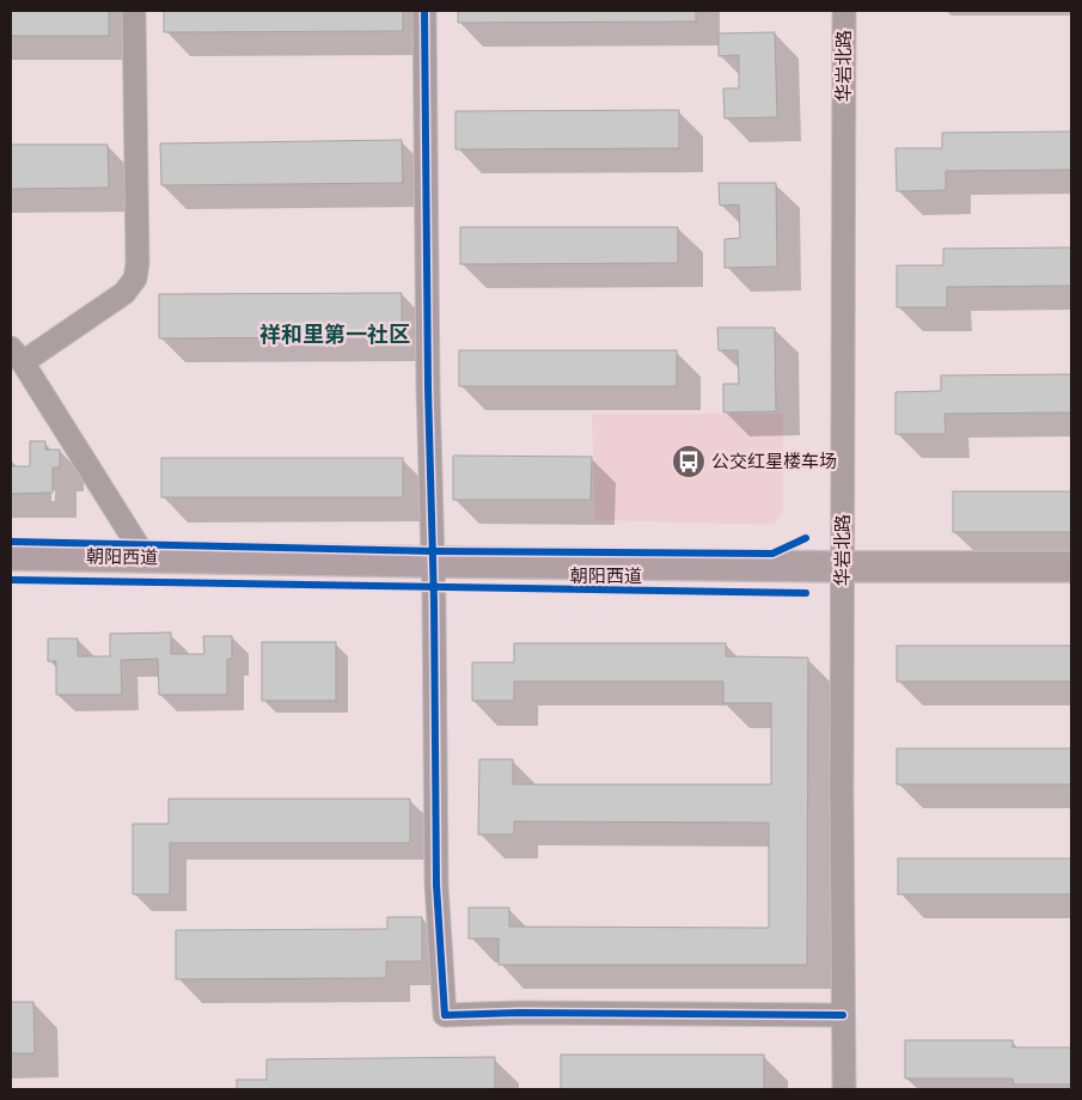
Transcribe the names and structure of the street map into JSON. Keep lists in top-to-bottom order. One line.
{"streets":{"main road":["朝阳西道"],"street":["华岩北路"]},"crossings":[["华岩北路","朝阳西道"]],"districts":["祥和里第一社区"],"places":{"bus stop":["公交红星楼车场"]}}
